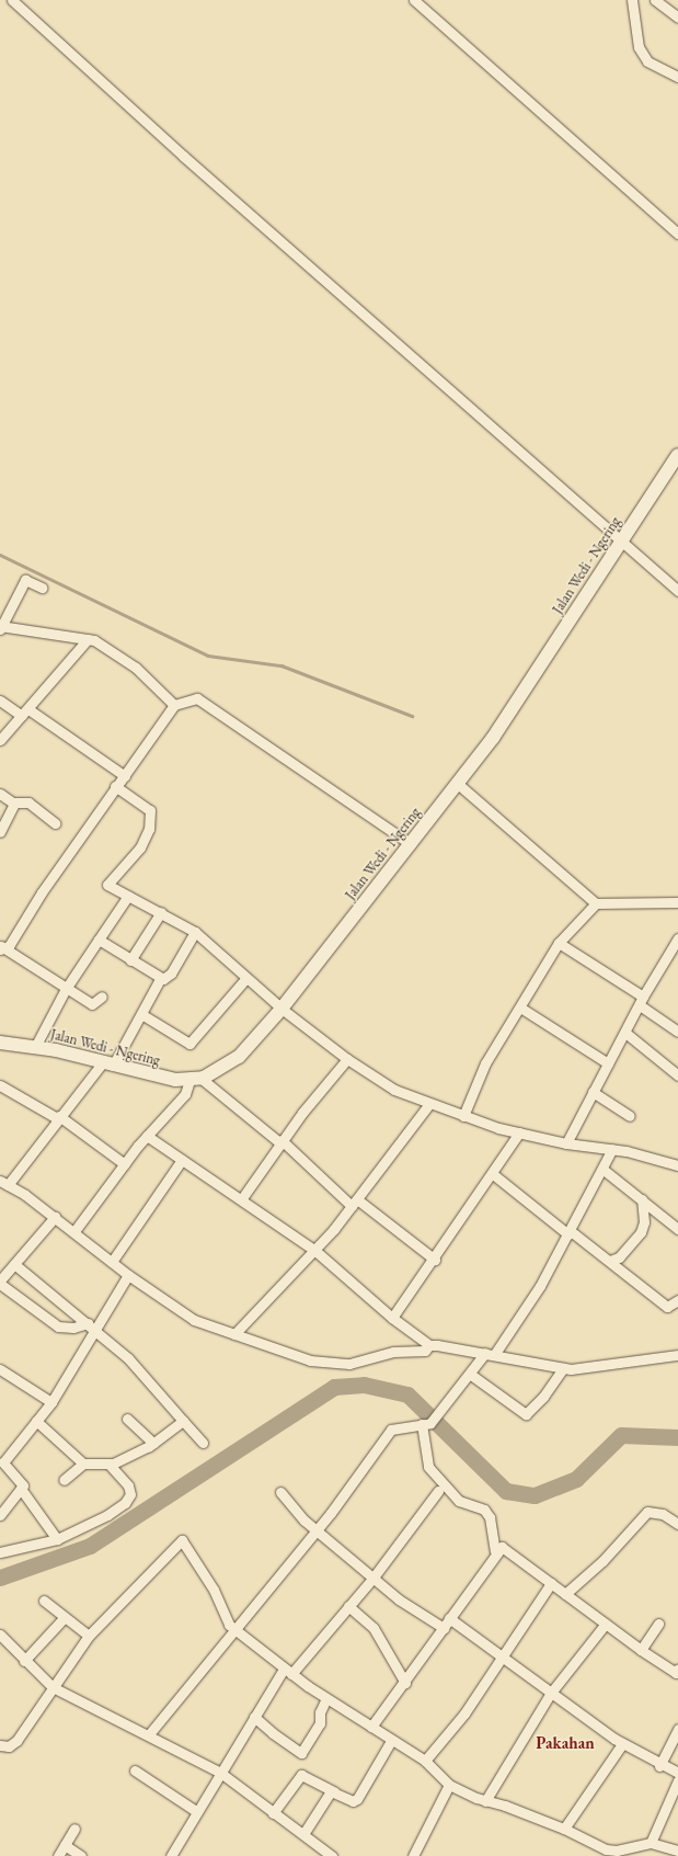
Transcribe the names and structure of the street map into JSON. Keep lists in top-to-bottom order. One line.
{"streets":{"main road":["Jalan Wedi - Ngering"]},"districts":["Pakahan"]}
